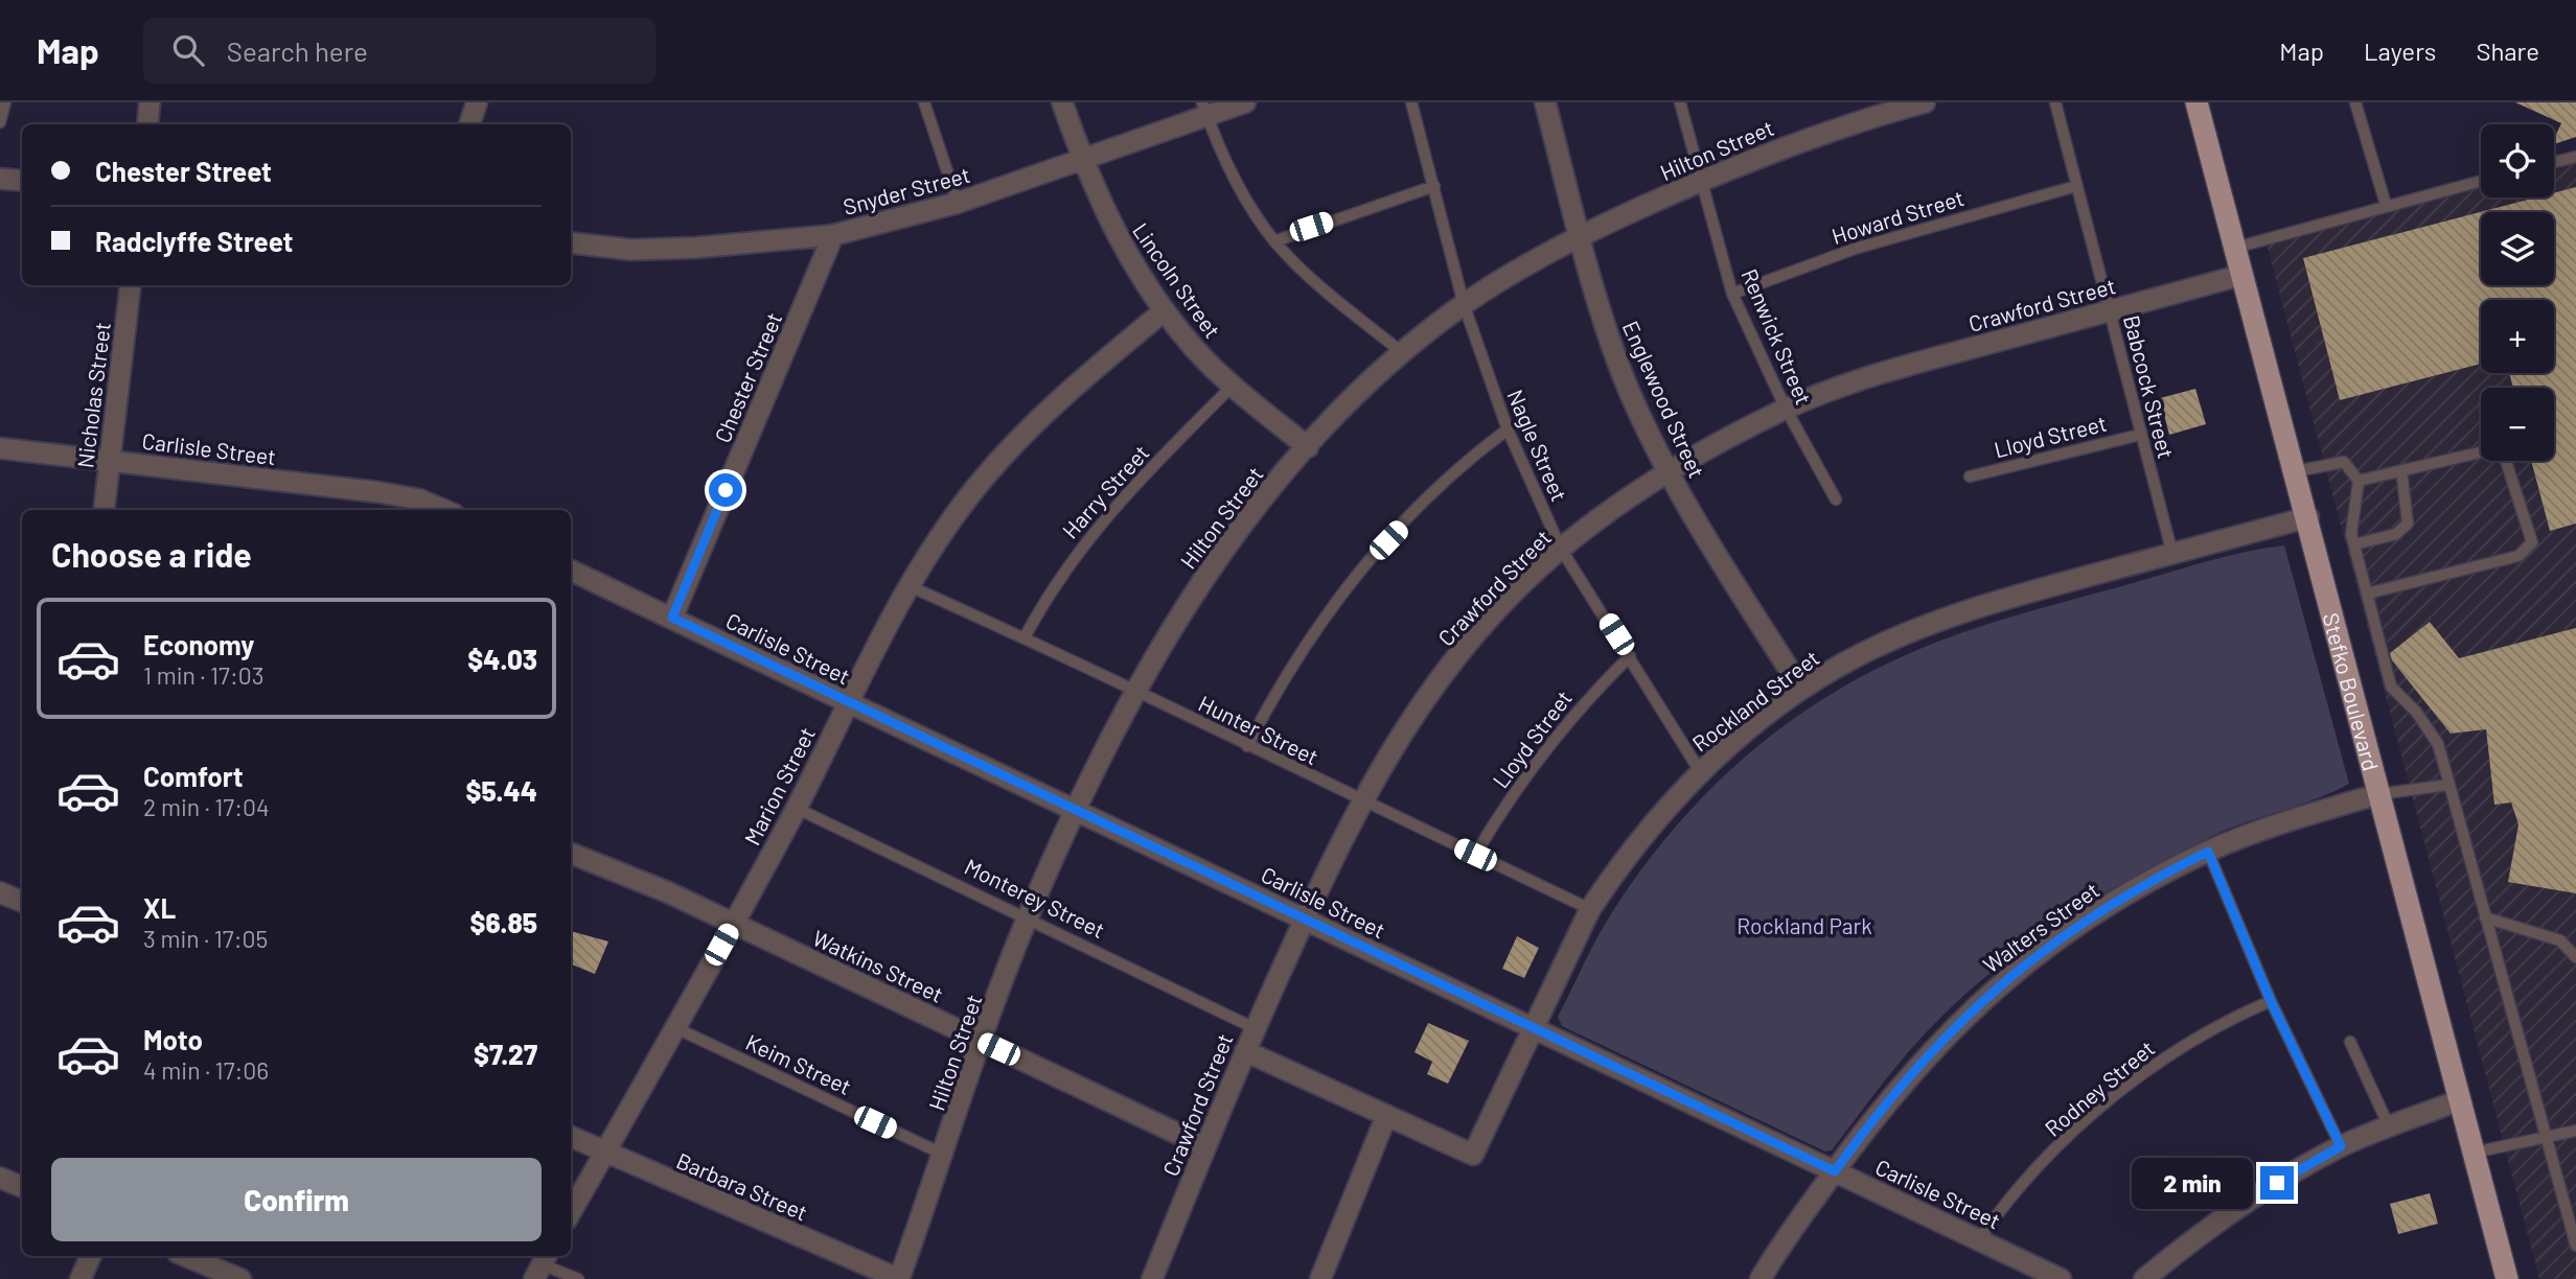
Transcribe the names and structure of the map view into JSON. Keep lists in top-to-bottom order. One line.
{"streets":{"main road":["Stefko Boulevard"],"street":["Hilton Street","Snyder Street","Lincoln Street","Crawford Street","Chester Street","Nicholas Street","Englewood Street","Carlisle Street","Rockland Street","Marion Street","Walters Street","Watkins Street","Barbara Street"],"lane":["Howard Street","Renwick Street","Babcock Street","Lloyd Street","Nagle Street","Harry Street","Hunter Street","Monterey Street","Keim Street","Rodney Street"]},"crossings":[["Hilton Street","Lincoln Street"],["Hilton Street","Renwick Street"],["Hilton Street","Englewood Street"],["Hilton Street","Nagle Street"],["Hilton Street","Carlisle Street"],["Hilton Street","Hunter Street"],["Hilton Street","Monterey Street"],["Hilton Street","Watkins Street"],["Hilton Street","Keim Street"],["Hilton Street","Barbara Street"],["Snyder Street","Lincoln Street"],["Snyder Street","Chester Street"],["Howard Street","Renwick Street"],["Howard Street","Babcock Street"],["Lincoln Street","Harry Street"],["Lincoln Street","Marion Street"],["Crawford Street","Renwick Street"],["Crawford Street","Babcock Street"],["Crawford Street","Englewood Street"],["Crawford Street","Nagle Street"],["Crawford Street","Carlisle Street"],["Crawford Street","Stefko Boulevard"],["Crawford Street","Hunter Street"],["Crawford Street","Monterey Street"],["Crawford Street","Watkins Street"],["Chester Street","Carlisle Street"],["Babcock Street","Lloyd Street"],["Babcock Street","Rockland Street"],["Nicholas Street","Carlisle Street"],["Englewood Street","Rockland Street"],["Lloyd Street","Nagle Street"],["Lloyd Street","Hunter Street"],["Nagle Street","Rockland Street"],["Carlisle Street","Rockland Street"],["Carlisle Street","Marion Street"],["Carlisle Street","Walters Street"],["Carlisle Street","Rodney Street"],["Harry Street","Hunter Street"],["Stefko Boulevard","Rockland Street"],["Stefko Boulevard","Walters Street"],["Rockland Street","Hunter Street"],["Hunter Street","Marion Street"],["Marion Street","Monterey Street"],["Marion Street","Watkins Street"],["Marion Street","Keim Street"],["Marion Street","Barbara Street"]],"parks":["Rockland Park"],"page":{"header":"Map","search":"Search here","nav":["Map","Layers","Share"],"map_buttons":["+","−"],"banner":["Chester Street","Radclyffe Street"],"heading":"Choose a ride","list":[{"name":"Economy","note":"1 min · 17:03","value":"$4.03"},{"name":"Comfort","note":"2 min · 17:04","value":"$5.44"},{"name":"XL","note":"3 min · 17:05","value":"$6.85"},{"name":"Moto","note":"4 min · 17:06","value":"$7.27"}],"buttons":"Confirm","bubble":"2 min"}}
